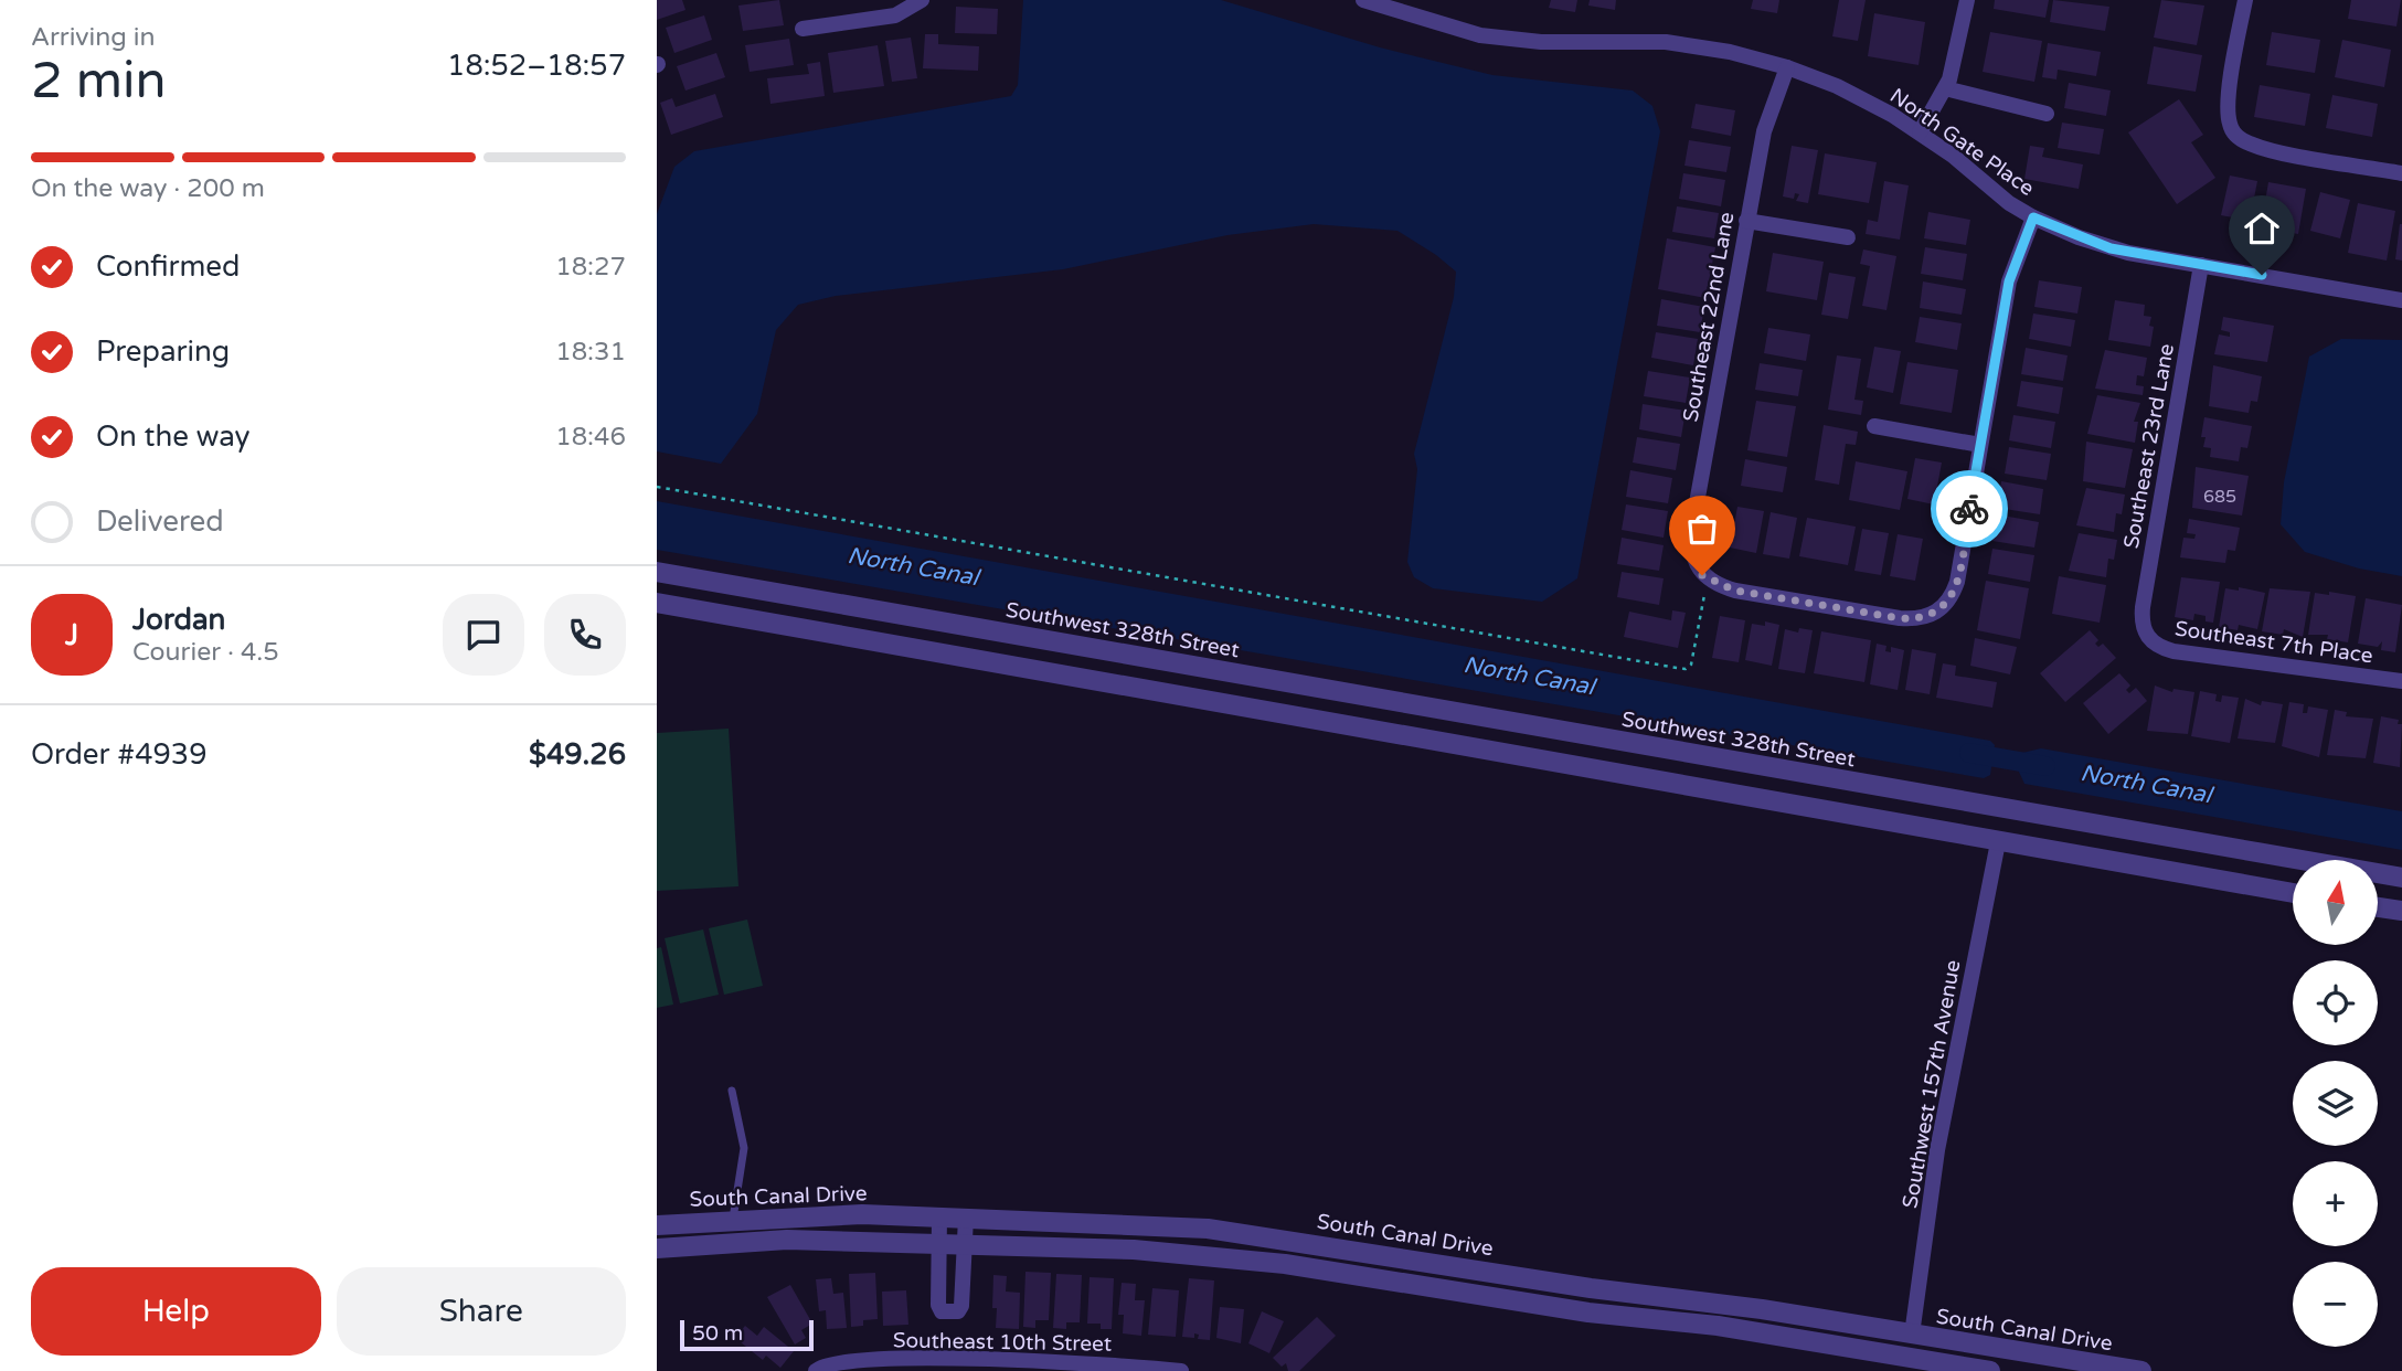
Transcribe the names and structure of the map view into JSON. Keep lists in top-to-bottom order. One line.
{"streets":{"street":["North Gate Place","Southeast 22nd Lane","Southeast 23rd Lane","Southwest 328th Street","Southeast 7th Place","Southwest 157th Avenue","South Canal Drive","Southeast 10th Street"]},"crossings":[["North Gate Place","Southeast 22nd Lane"],["North Gate Place","Southeast 23rd Lane"],["Southeast 23rd Lane","Southeast 7th Place"],["Southwest 157th Avenue","South Canal Drive"]],"water":["North Canal"],"house_numbers":["685"],"scale_bar":"50 m","north":"top","page":{"heading":["2 min","Arriving in","18:52–18:57"],"panel":["Jordan","Courier · 4.5","Order #4939","$49.26"],"bar":"On the way · 200 m","list":[["Confirmed","18:27"],["Preparing","18:31"],["On the way","18:46"],"Delivered"],"round":"J","map_buttons":["+","−"],"buttons":["Help","Share"],"scale":"50 m"}}
